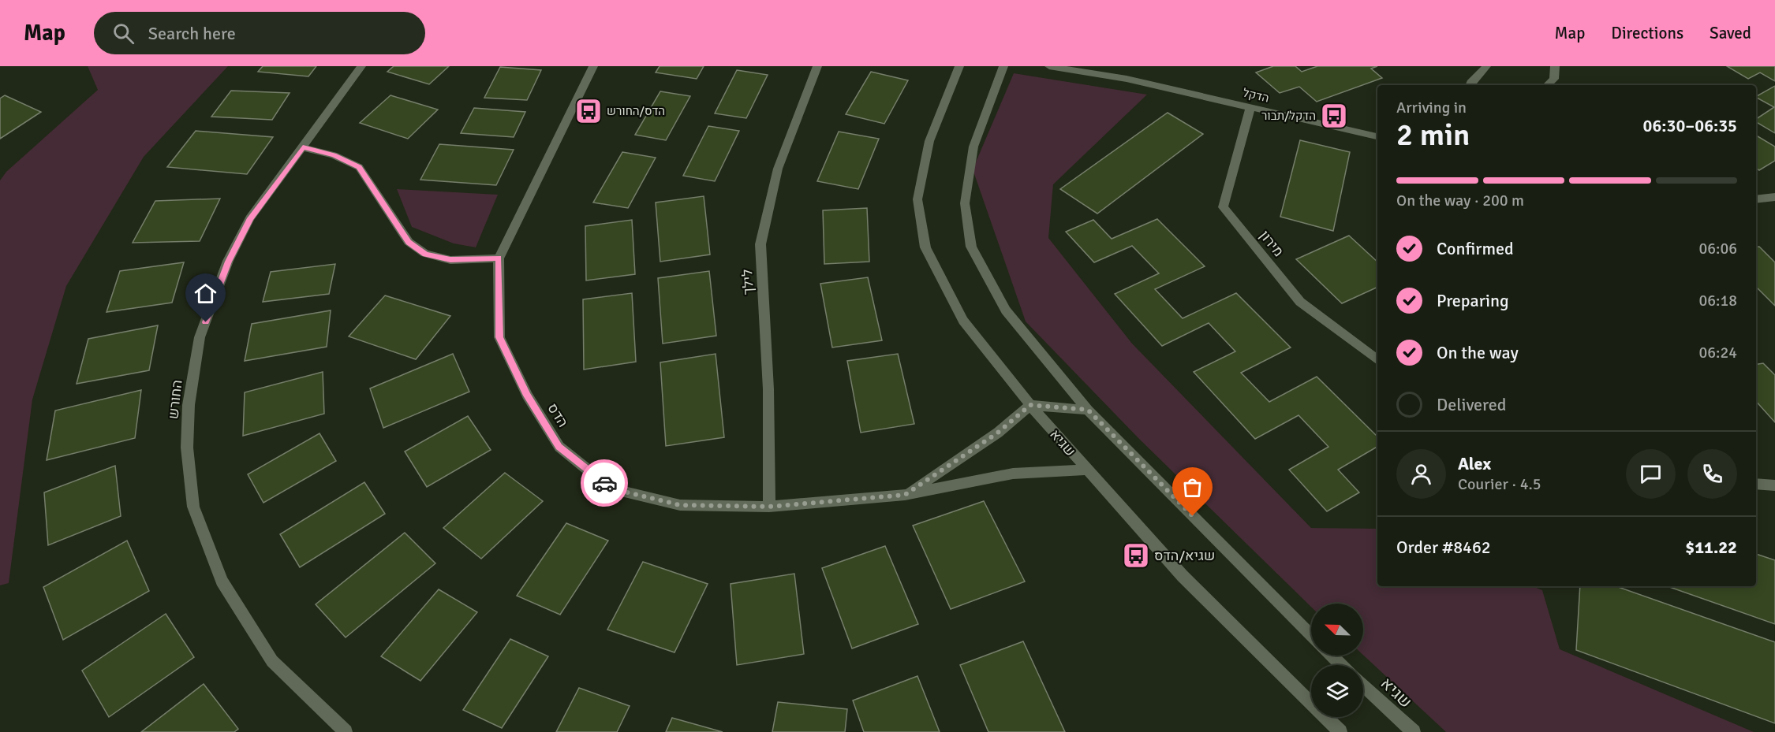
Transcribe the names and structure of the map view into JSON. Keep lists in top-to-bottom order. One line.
{"streets":{"street":["הדקל","מירון","לילך","החורש","הדס","שגיא"]},"crossings":[["הדקל","מירון"],["לילך","הדס"],["הדס","שגיא"]],"places":{"bus stop":["הדס/החורש","הדקל/תבור","שגיא/הדס"]},"north":"top left","page":{"header":"Map","search":"Search here","nav":["Map","Directions","Saved"],"heading":["2 min","Arriving in","06:30–06:35"],"panel":["Alex","Courier · 4.5","Order #8462","$11.22"],"bar":"On the way · 200 m","list":[["Confirmed","06:06"],["Preparing","06:18"],["On the way","06:24"],"Delivered"]}}
